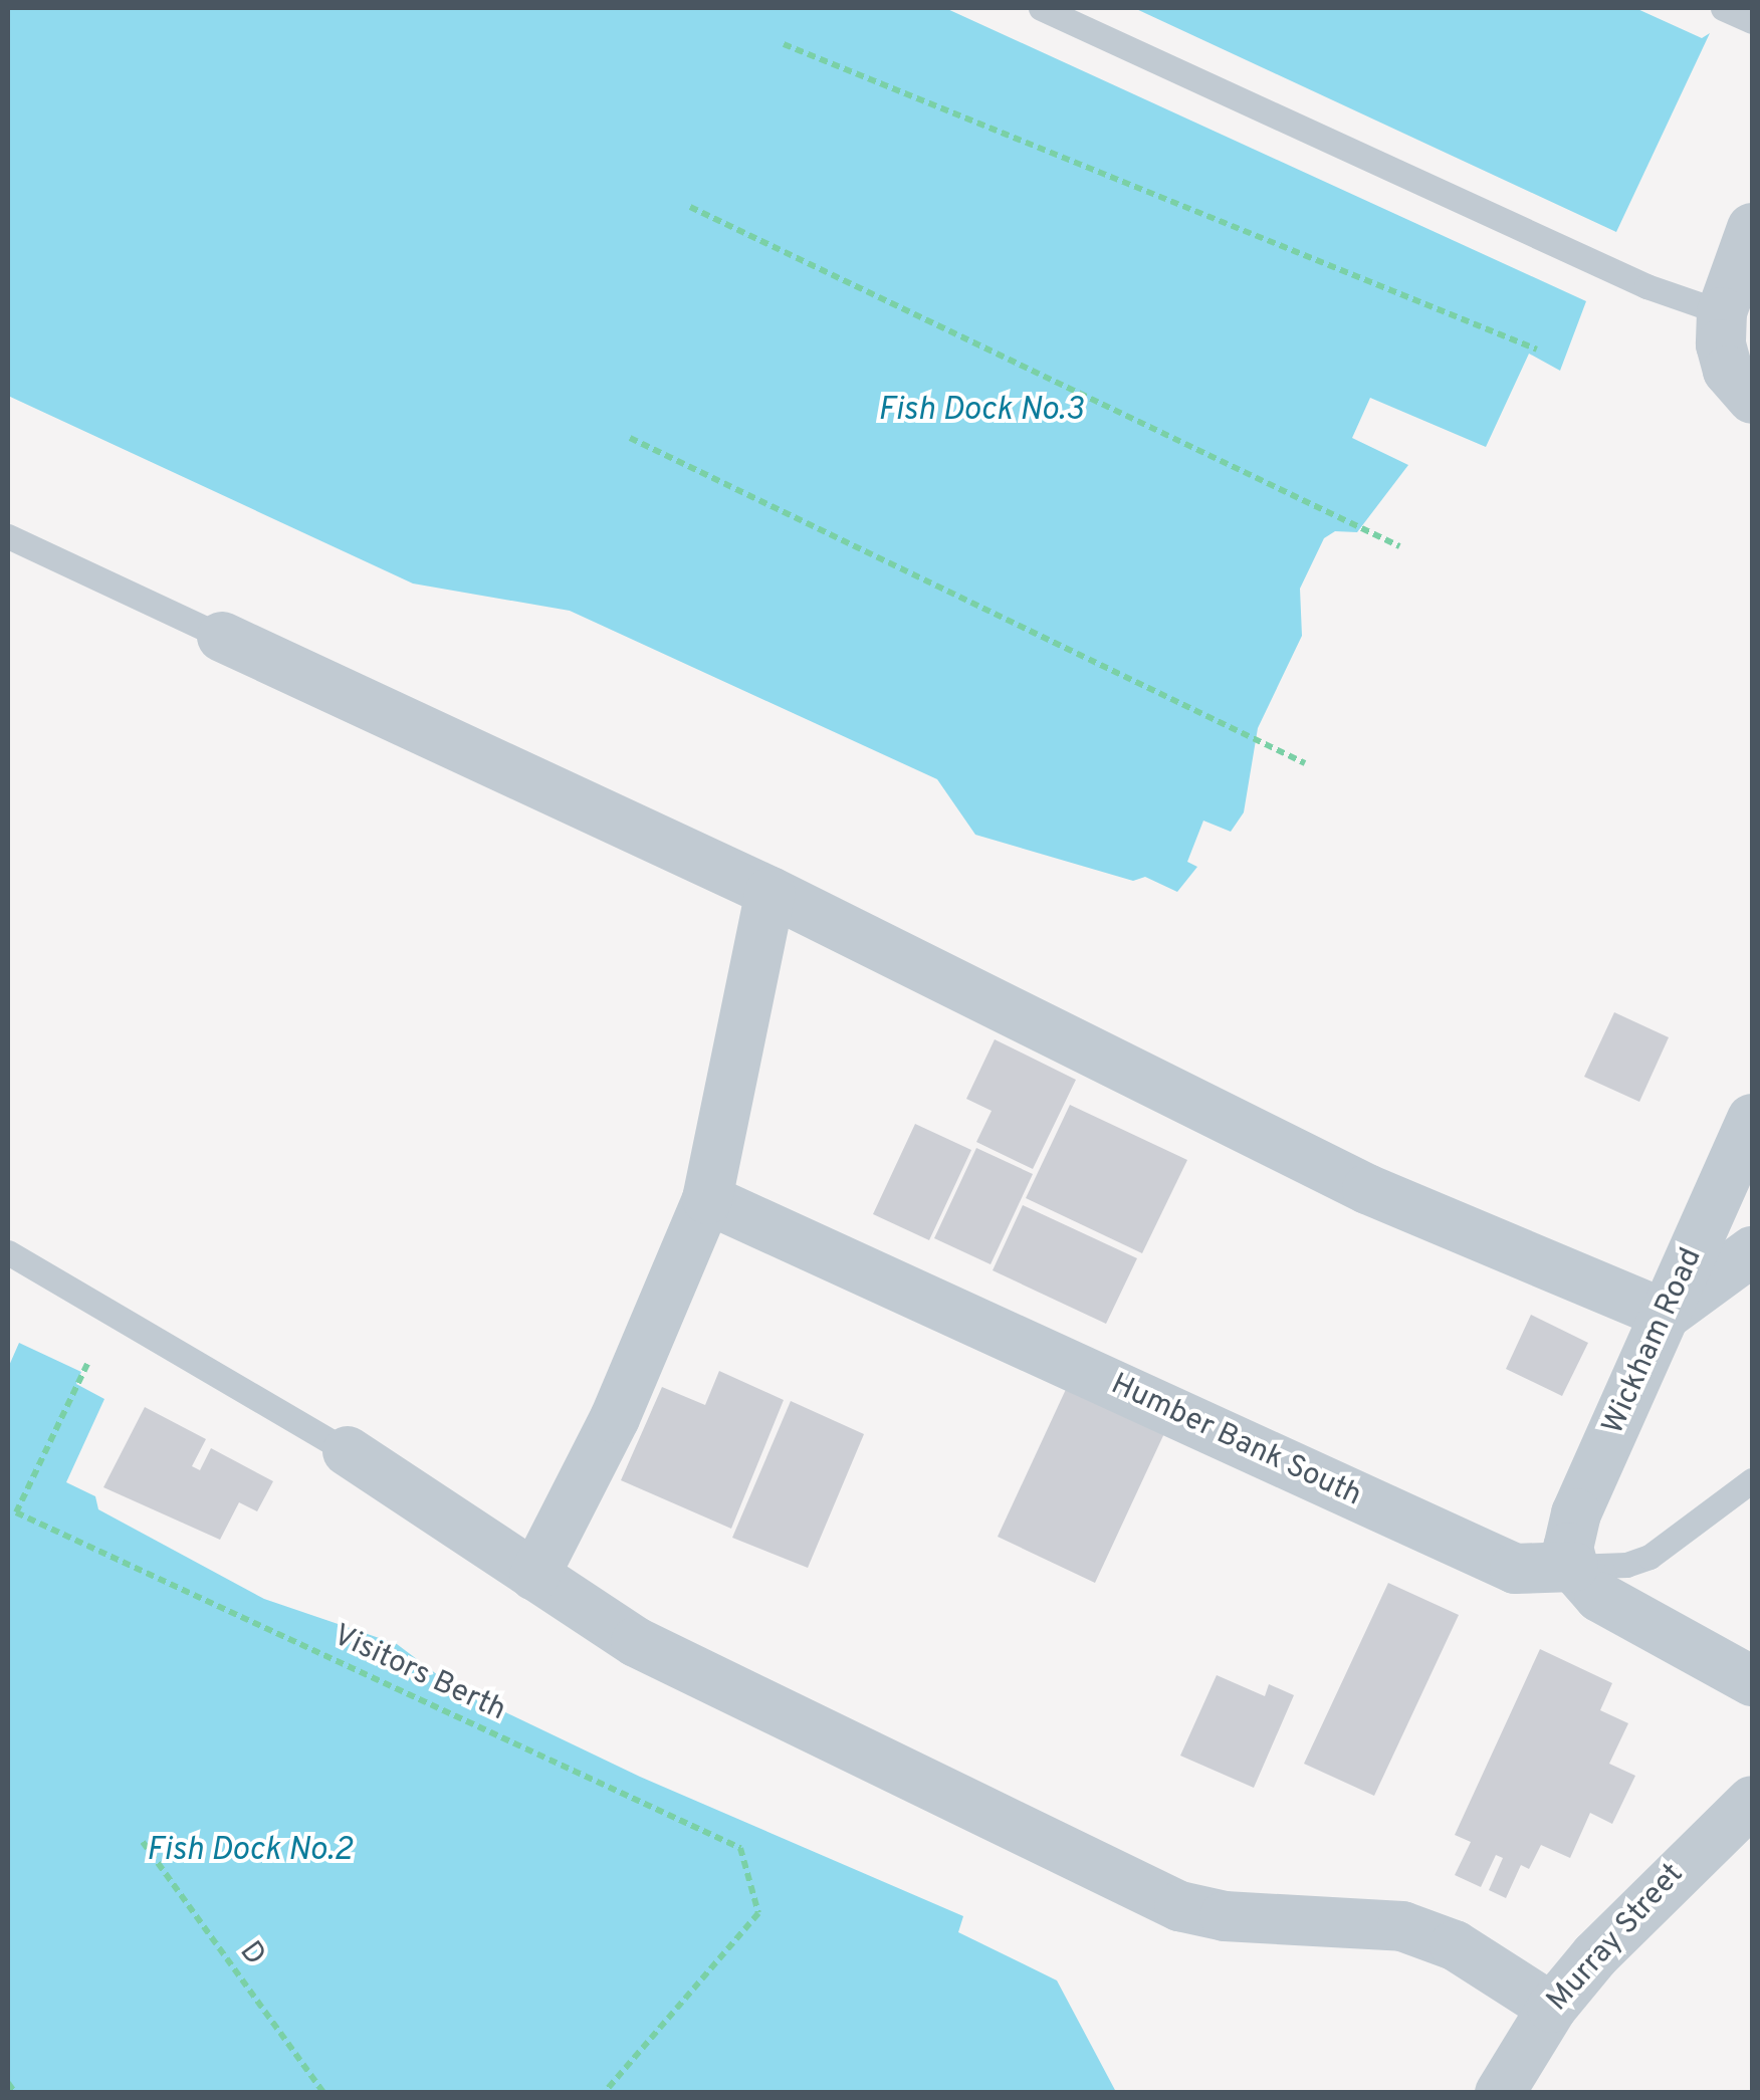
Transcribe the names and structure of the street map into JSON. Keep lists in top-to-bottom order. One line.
{"streets":{"street":["Wickham Road","Humber Bank South","Murray Street"],"path":["Visitors Berth","D"]},"crossings":[["Wickham Road","Humber Bank South"]],"water":["Fish Dock No.3","Fish Dock No.2"]}
